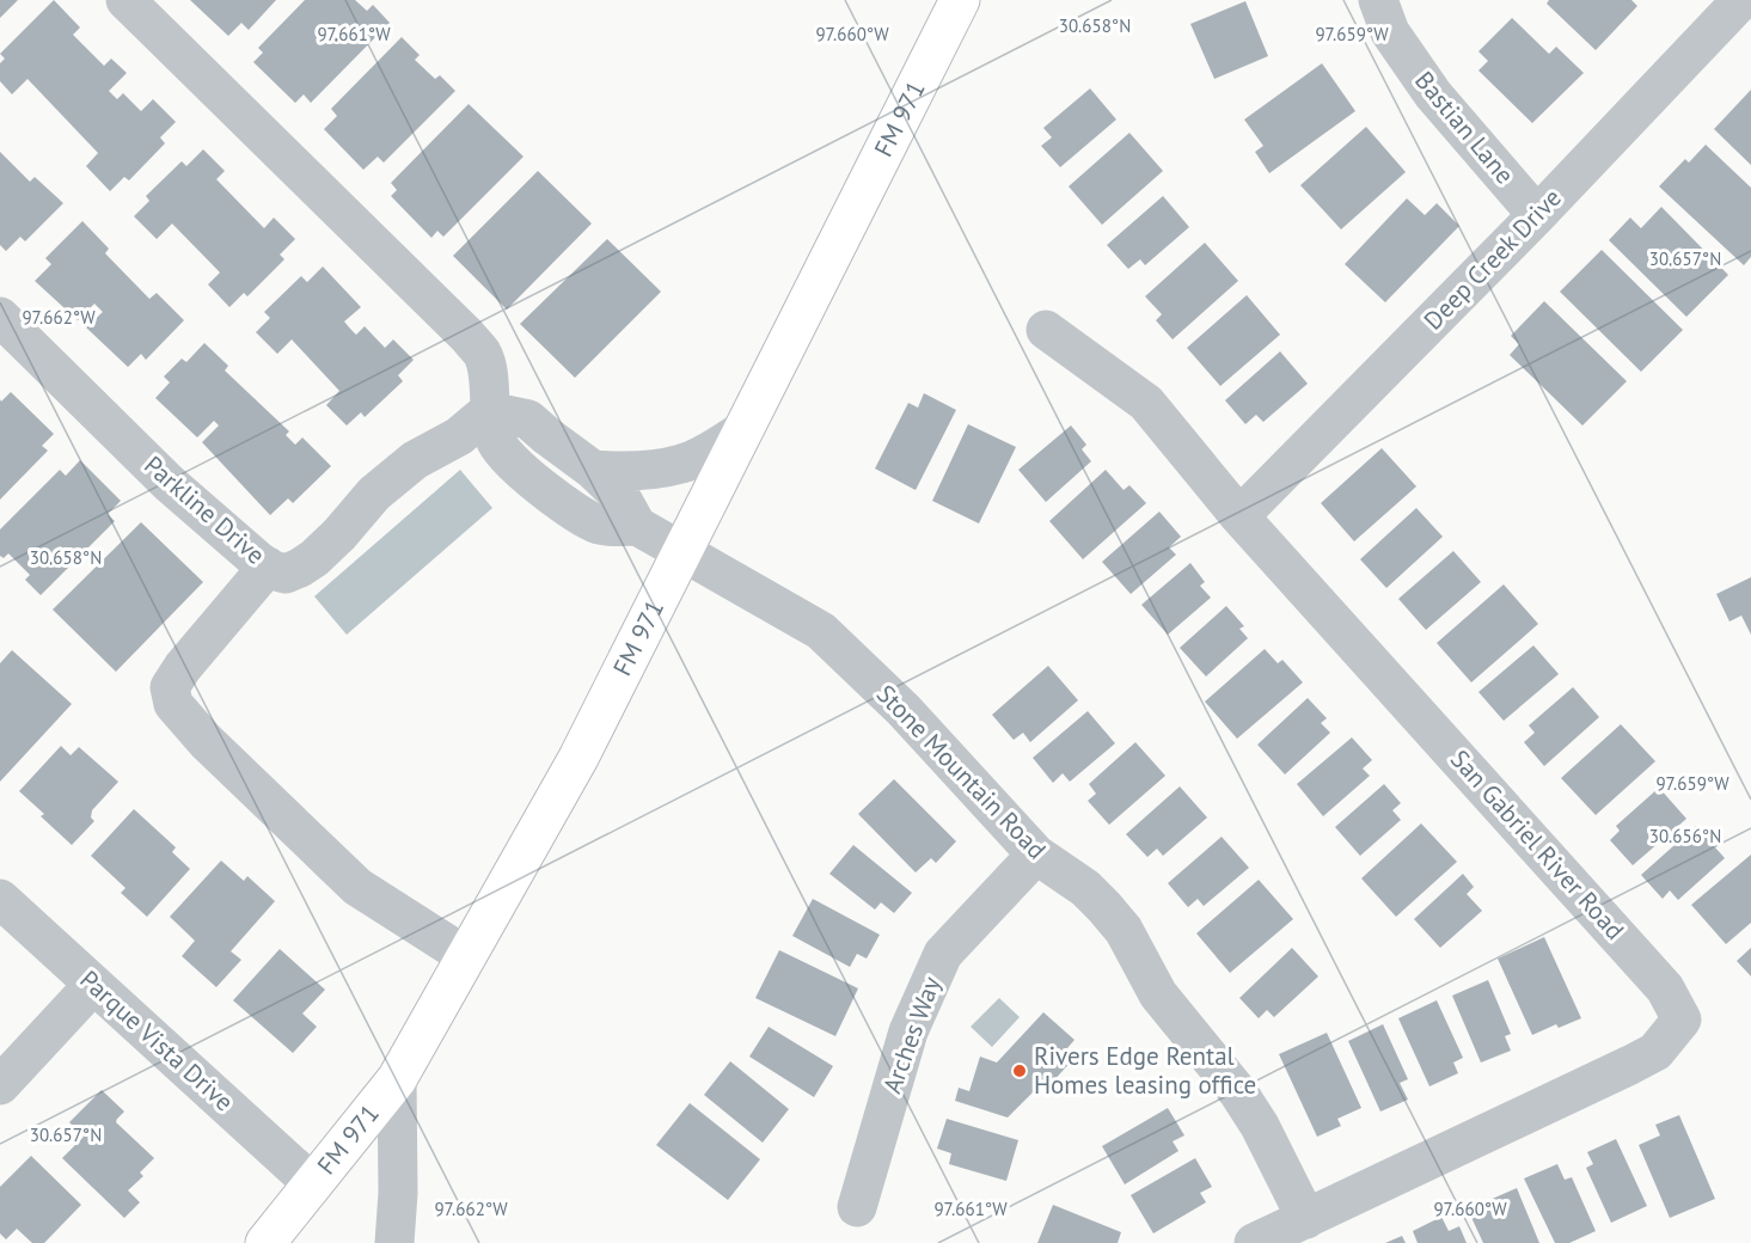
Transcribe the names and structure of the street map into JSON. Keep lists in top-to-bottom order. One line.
{"streets":{"main road":["FM 971"],"street":["Bastian Lane","Deep Creek Drive","Parkline Drive","Stone Mountain Road","San Gabriel River Road","Arches Way","Parque Vista Drive"]},"crossings":[["FM 971","Stone Mountain Road"],["FM 971","Parque Vista Drive"],["Bastian Lane","Deep Creek Drive"],["Deep Creek Drive","San Gabriel River Road"],["Stone Mountain Road","San Gabriel River Road"],["Stone Mountain Road","Arches Way"]],"places":["Rivers Edge Rental Homes leasing office"],"coordinates":["30.658°N","97.661°W","97.660°W","97.659°W","30.657°N","97.662°W","30.656°N"]}
